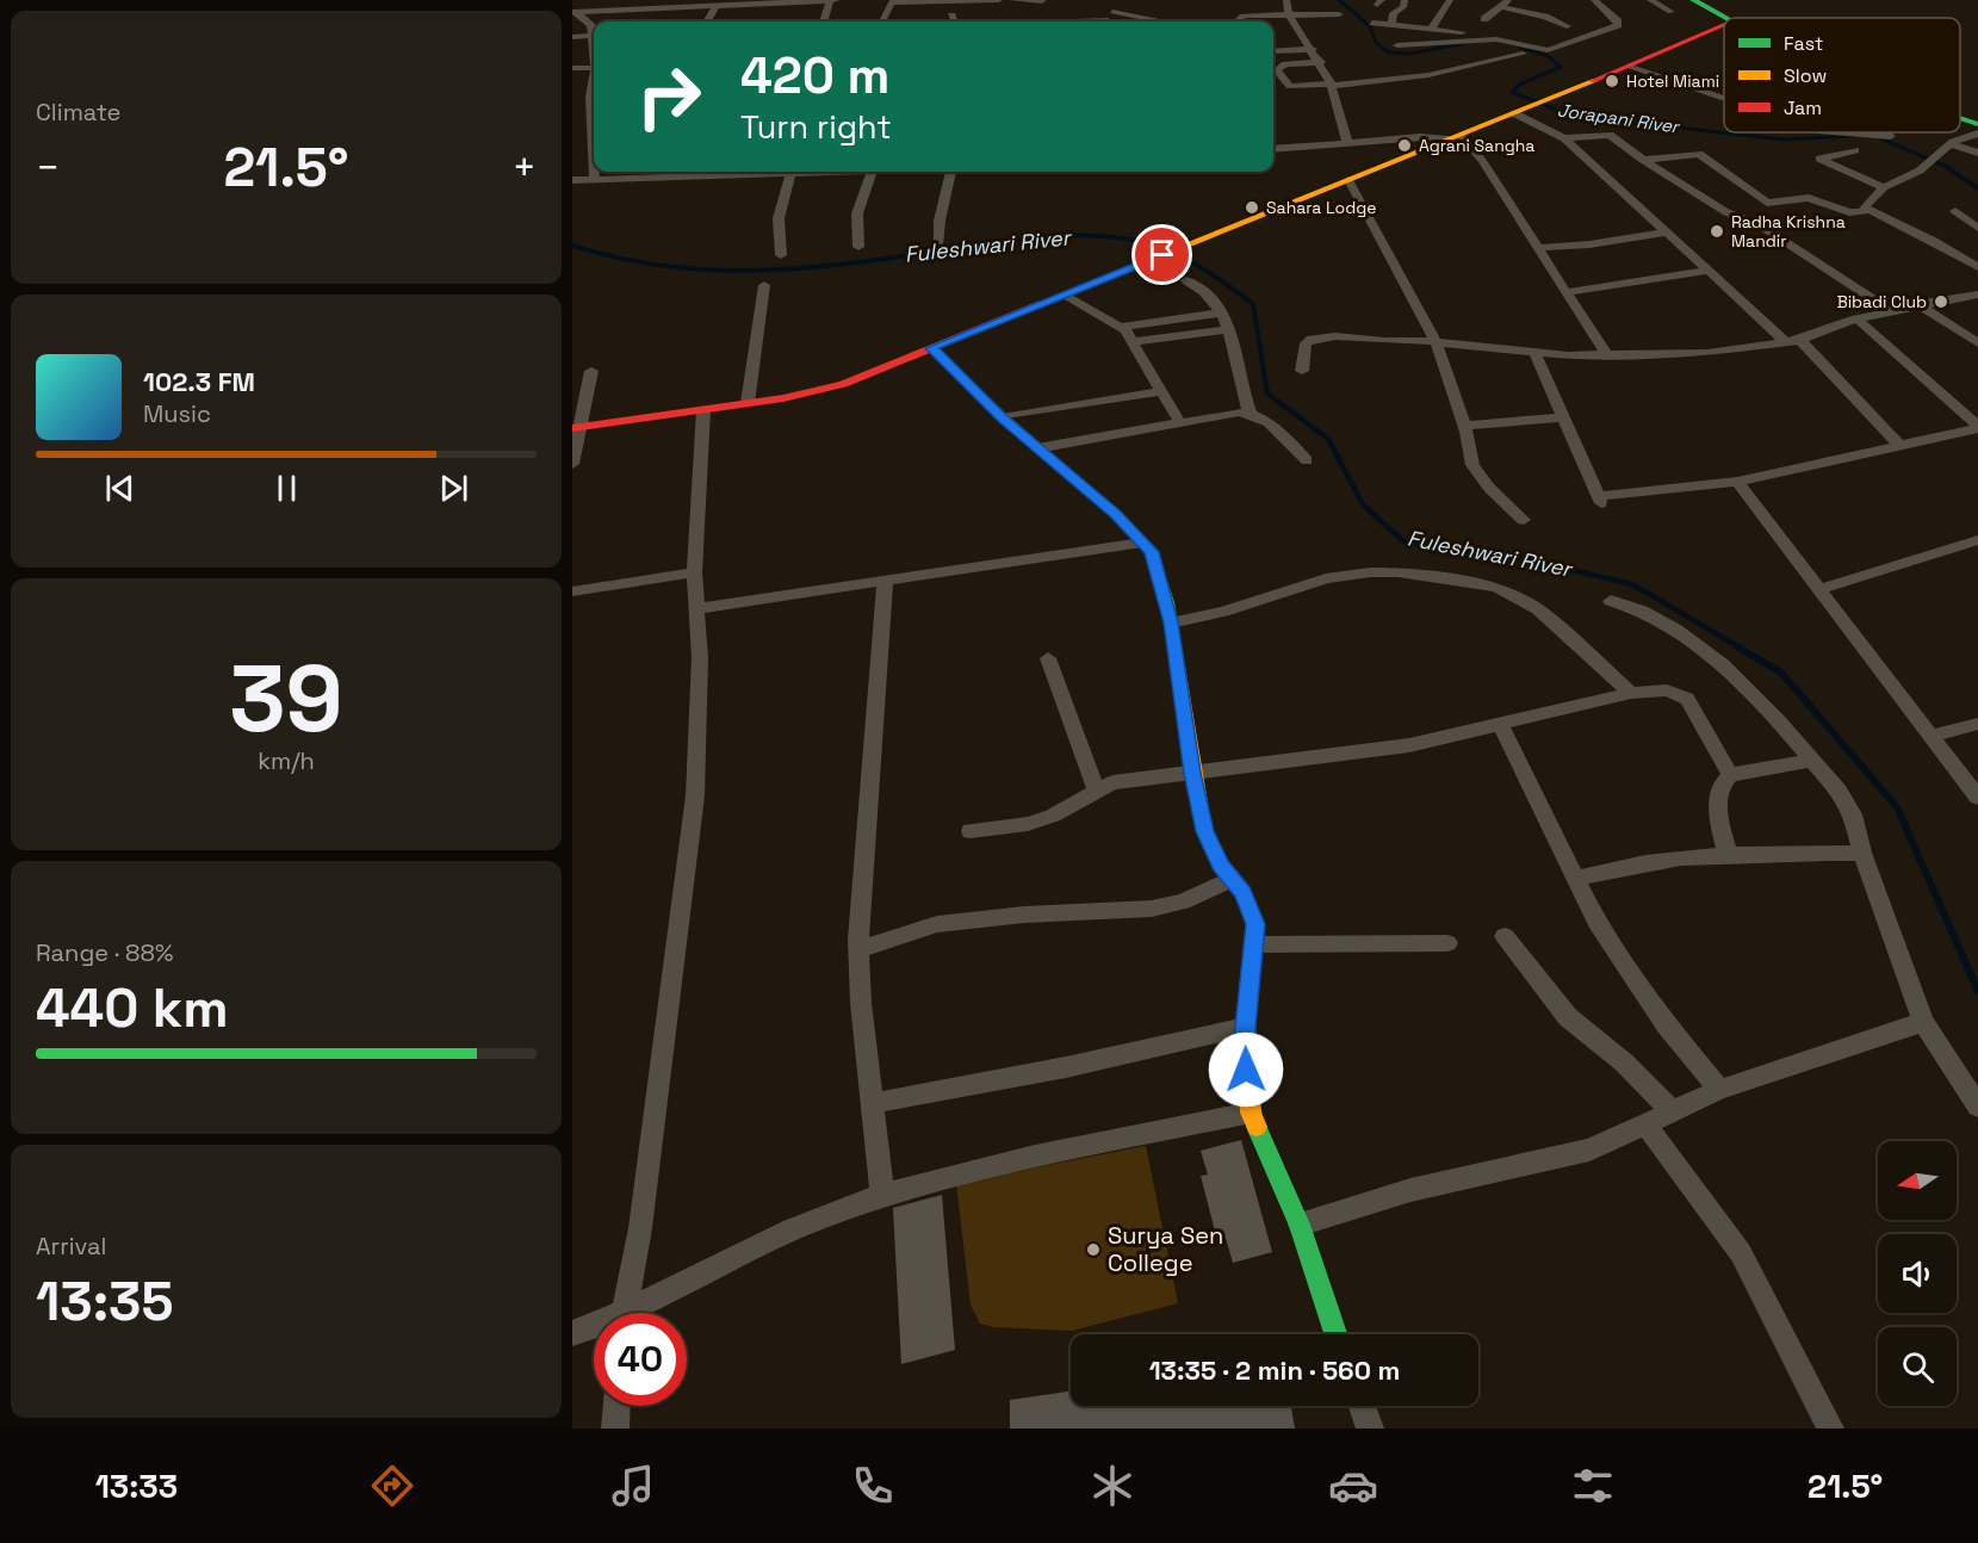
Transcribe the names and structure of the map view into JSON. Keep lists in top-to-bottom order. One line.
{"water":["Jorapani River","Fuleshwari River"],"places":["Hotel Miami","Agrani Sangha","Sahara Lodge","Radha Krishna Mandir","Bibadi Club","Surya Sen College"],"legend":["Fast","Slow","Jam"],"north":"left","page":{"tile":["Climate",["39","km/h"],["Range · 88%","440 km"],["Arrival","13:35"]],"turn":["420 m","Turn right"],"heat":["−","21.5°","+"],"song":["102.3 FM","Music"],"limit":"40","trip":"13:35 · 2 min · 560 m","tabs":["13:33","21.5°"]}}
